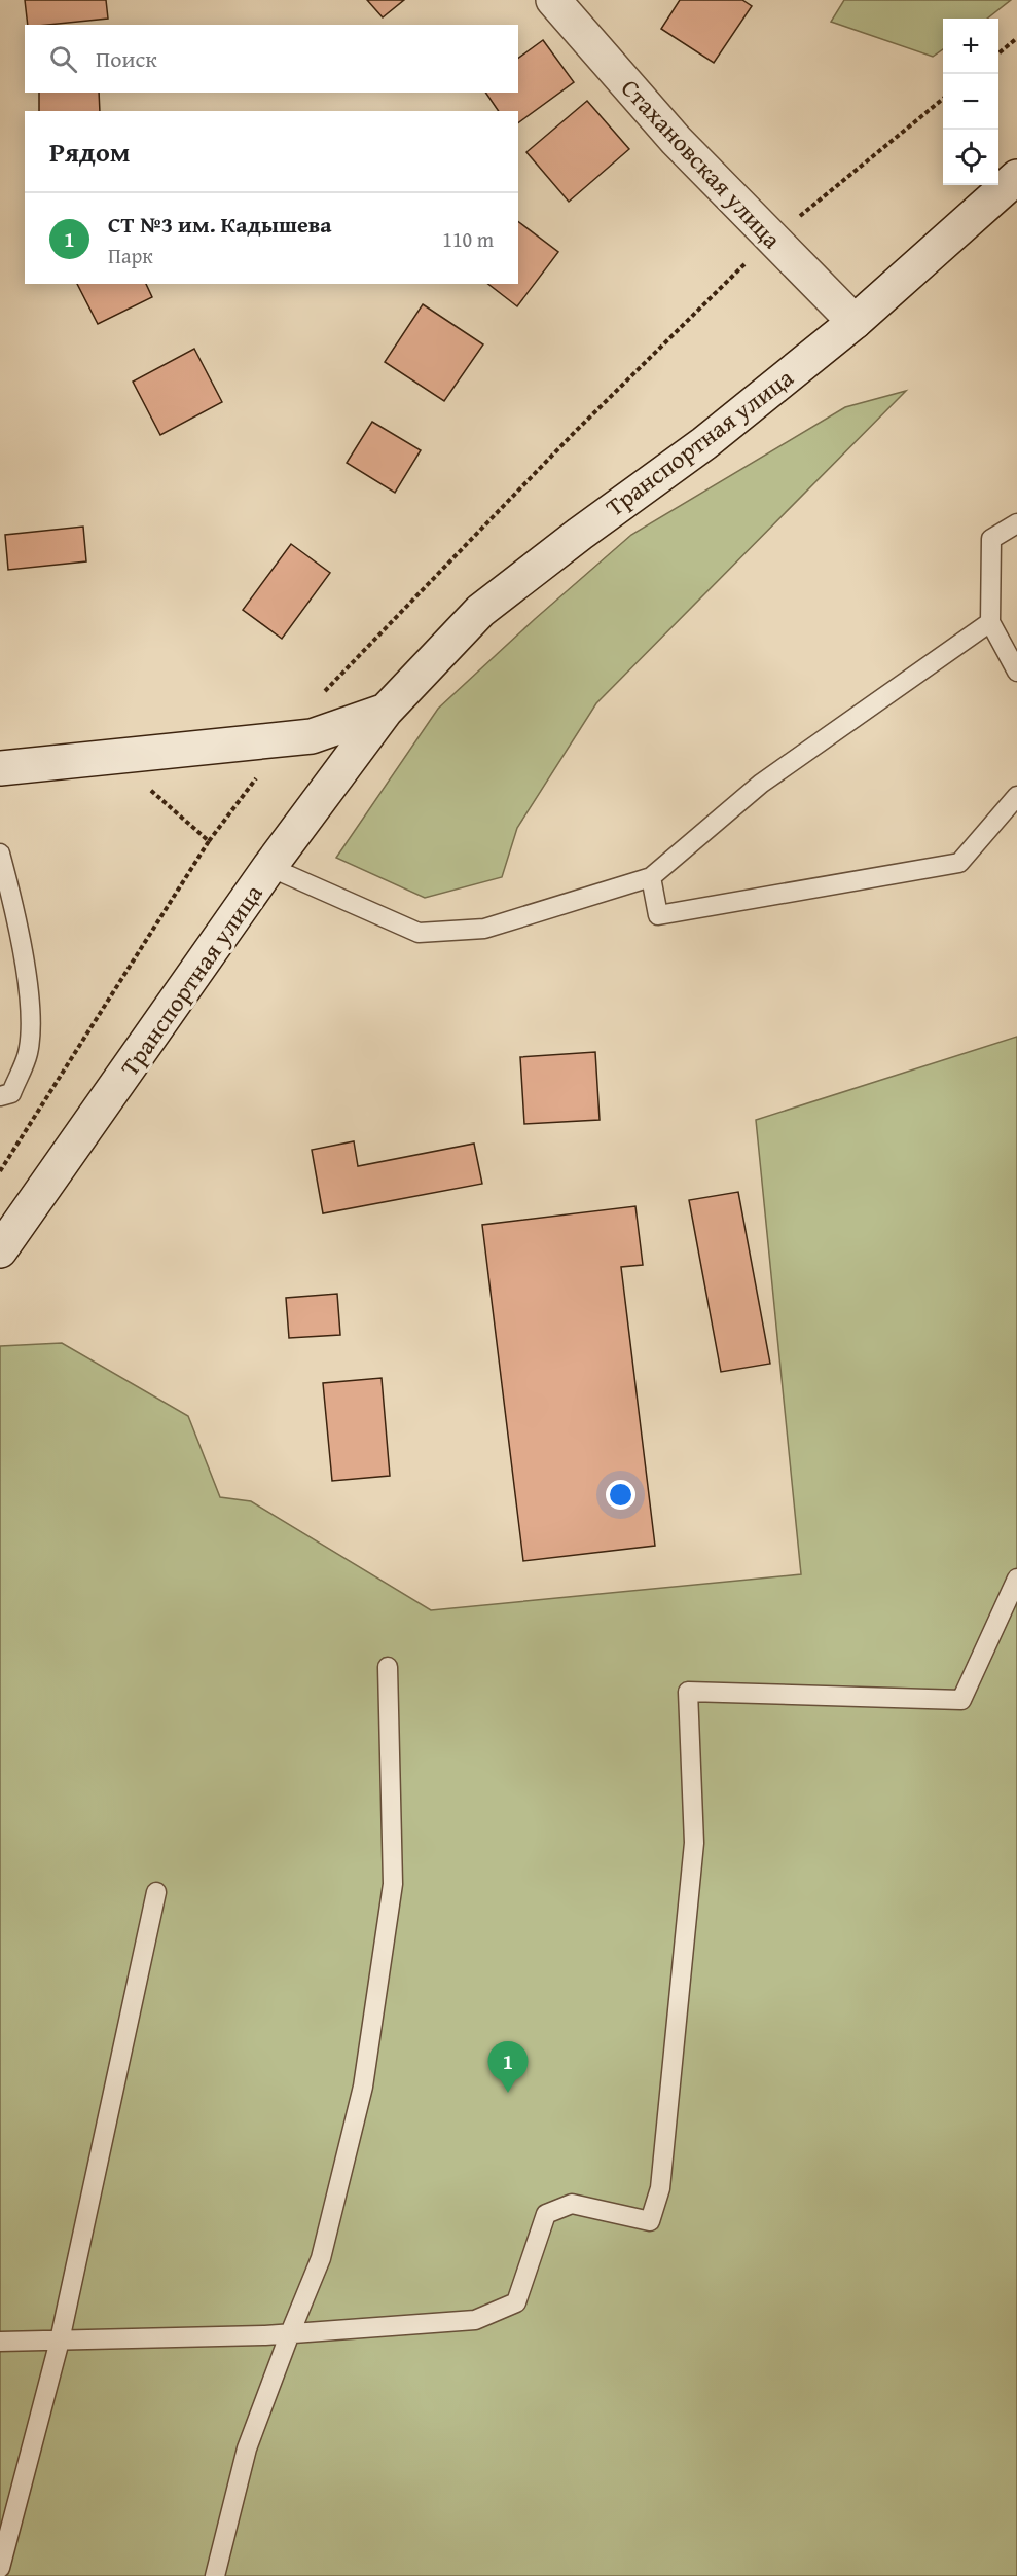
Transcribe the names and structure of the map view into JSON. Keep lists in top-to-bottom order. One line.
{"streets":{"street":["Стахановская улица","Транспортная улица"]},"crossings":[["Стахановская улица","Транспортная улица"]],"page":{"map_buttons":["+","−"],"search":"Поиск","heading":"Рядом","list":[{"mark":"1","name":"СТ №3 им. Кадышева","note":"Парк","value":"110 m"}],"pins":"1"}}
